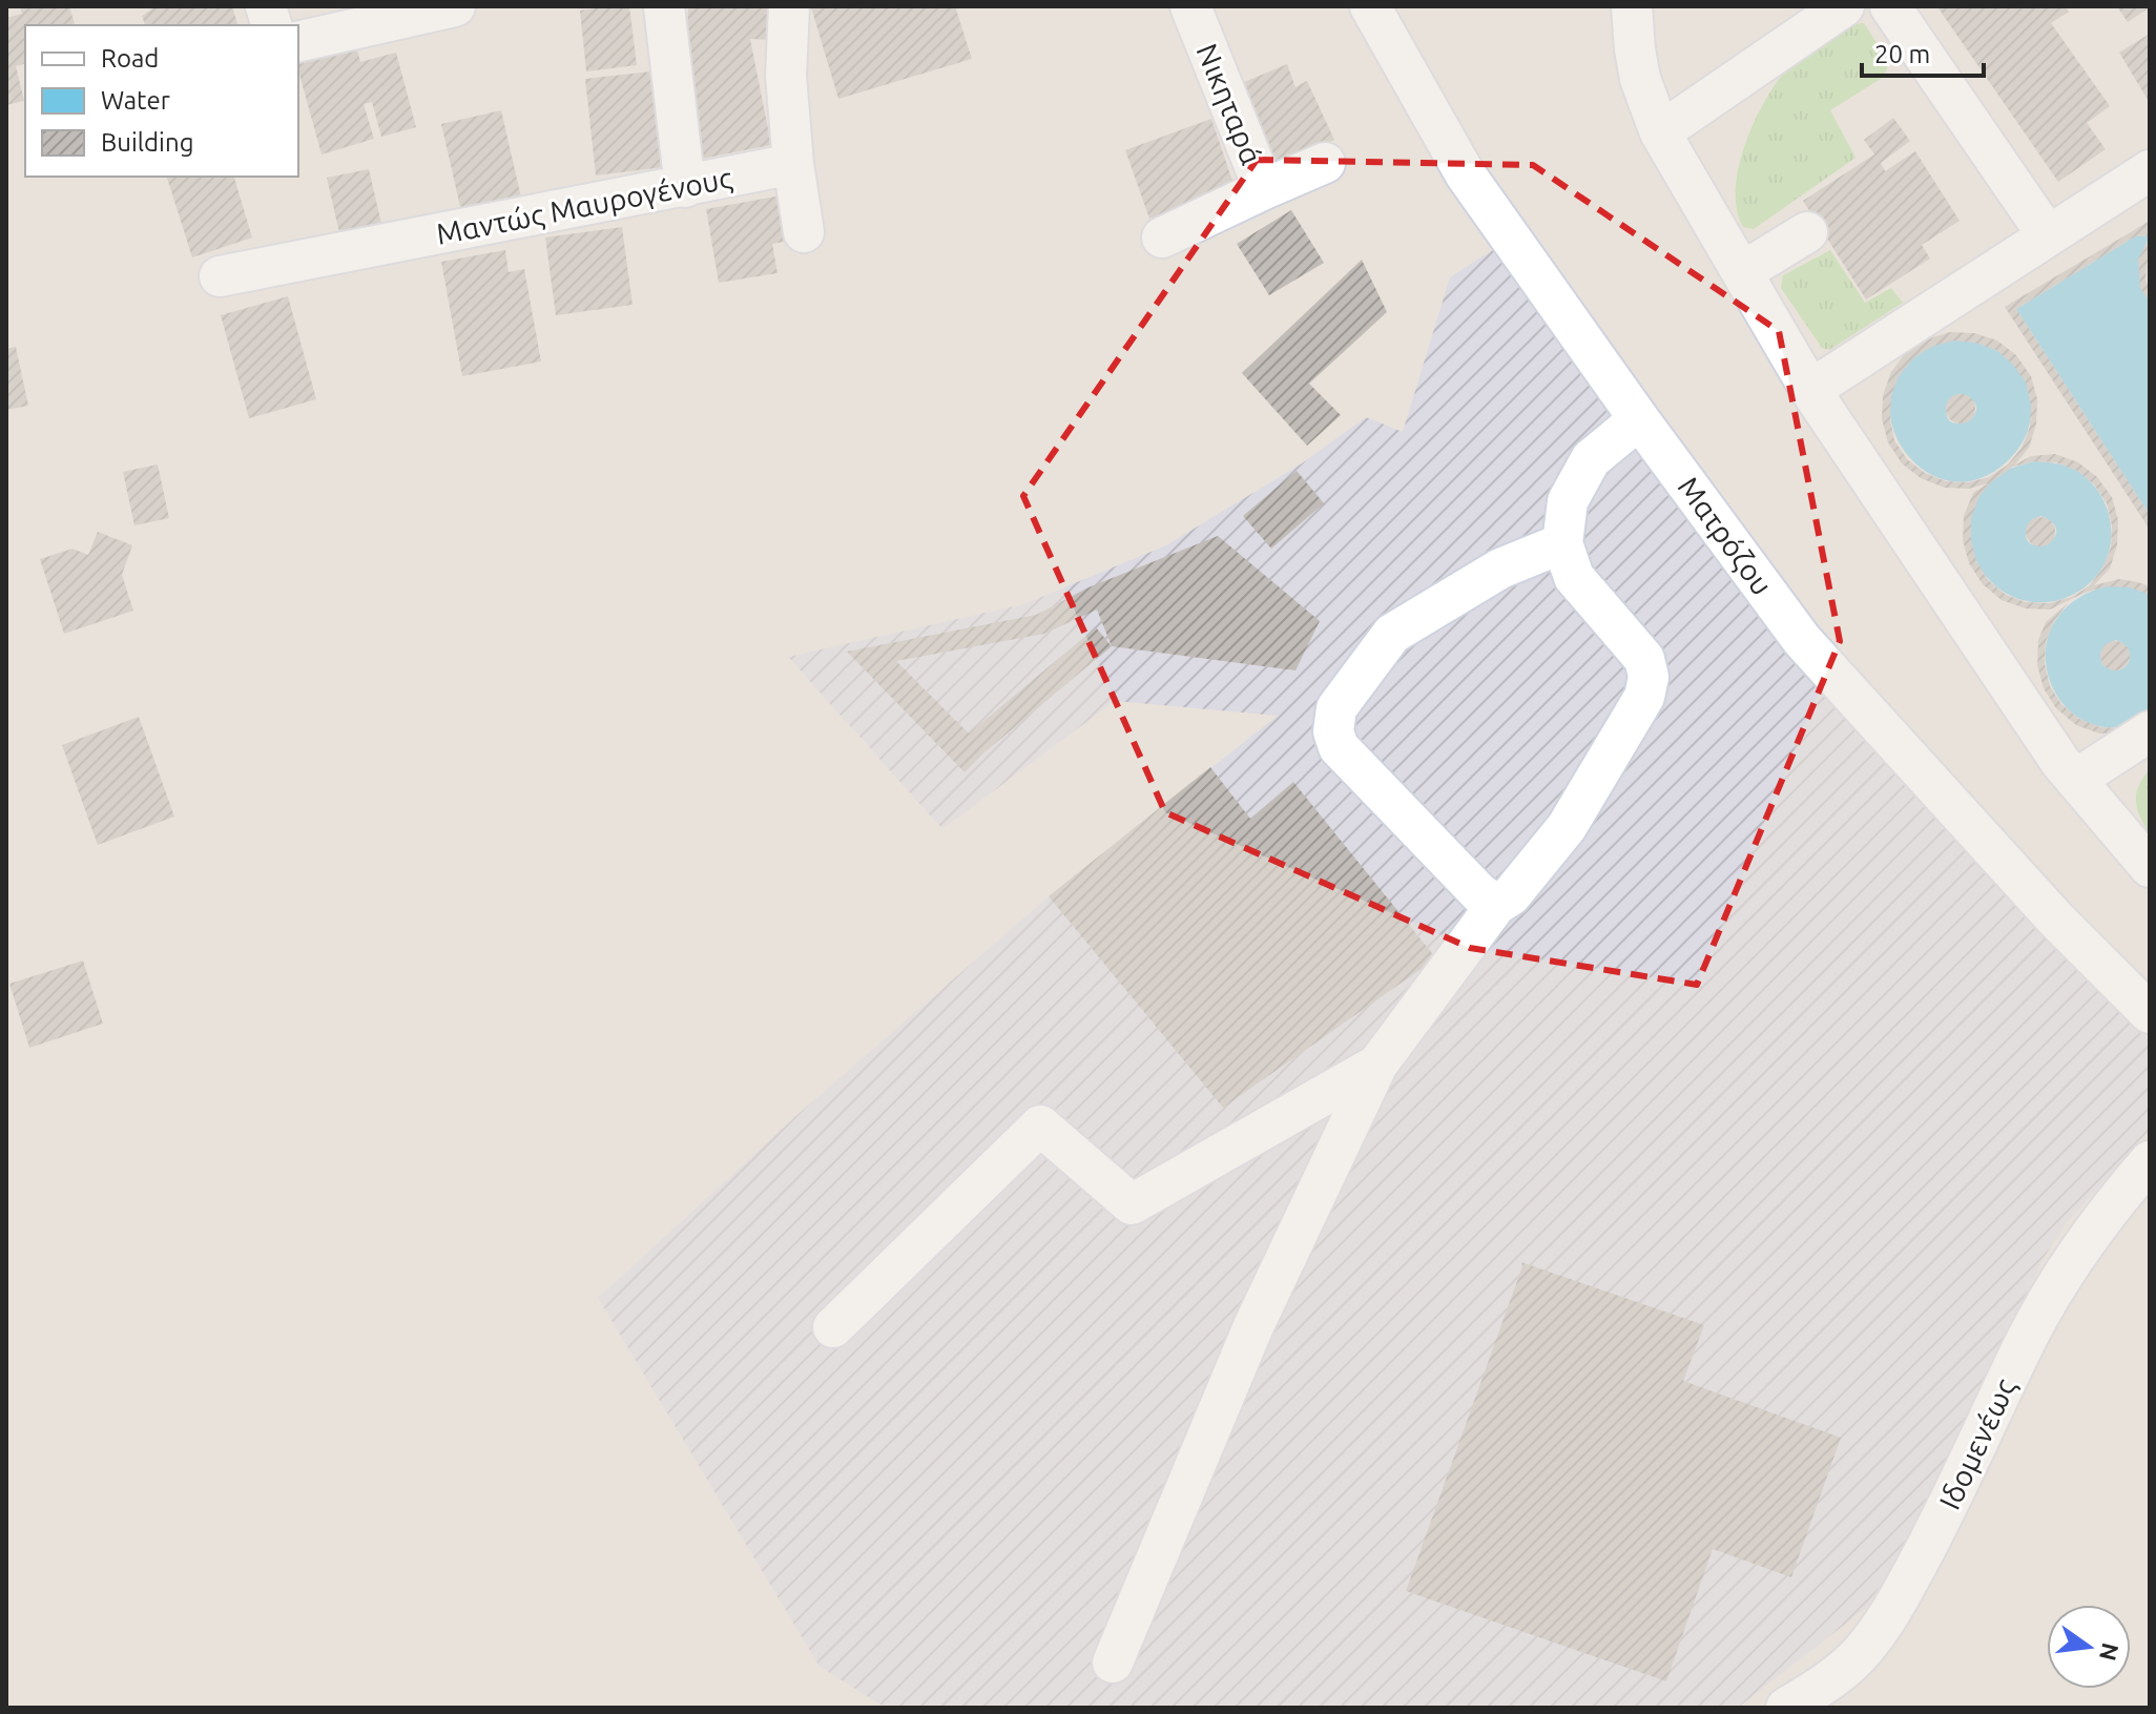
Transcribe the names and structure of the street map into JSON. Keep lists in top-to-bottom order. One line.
{"streets":{"street":["Νικηταρά","Μαντώς Μαυρογένους","Ματρόζου","Ιδομενέως"]},"legend":["Road","Water","Building"],"scale_bar":"20 m","north":"right"}
